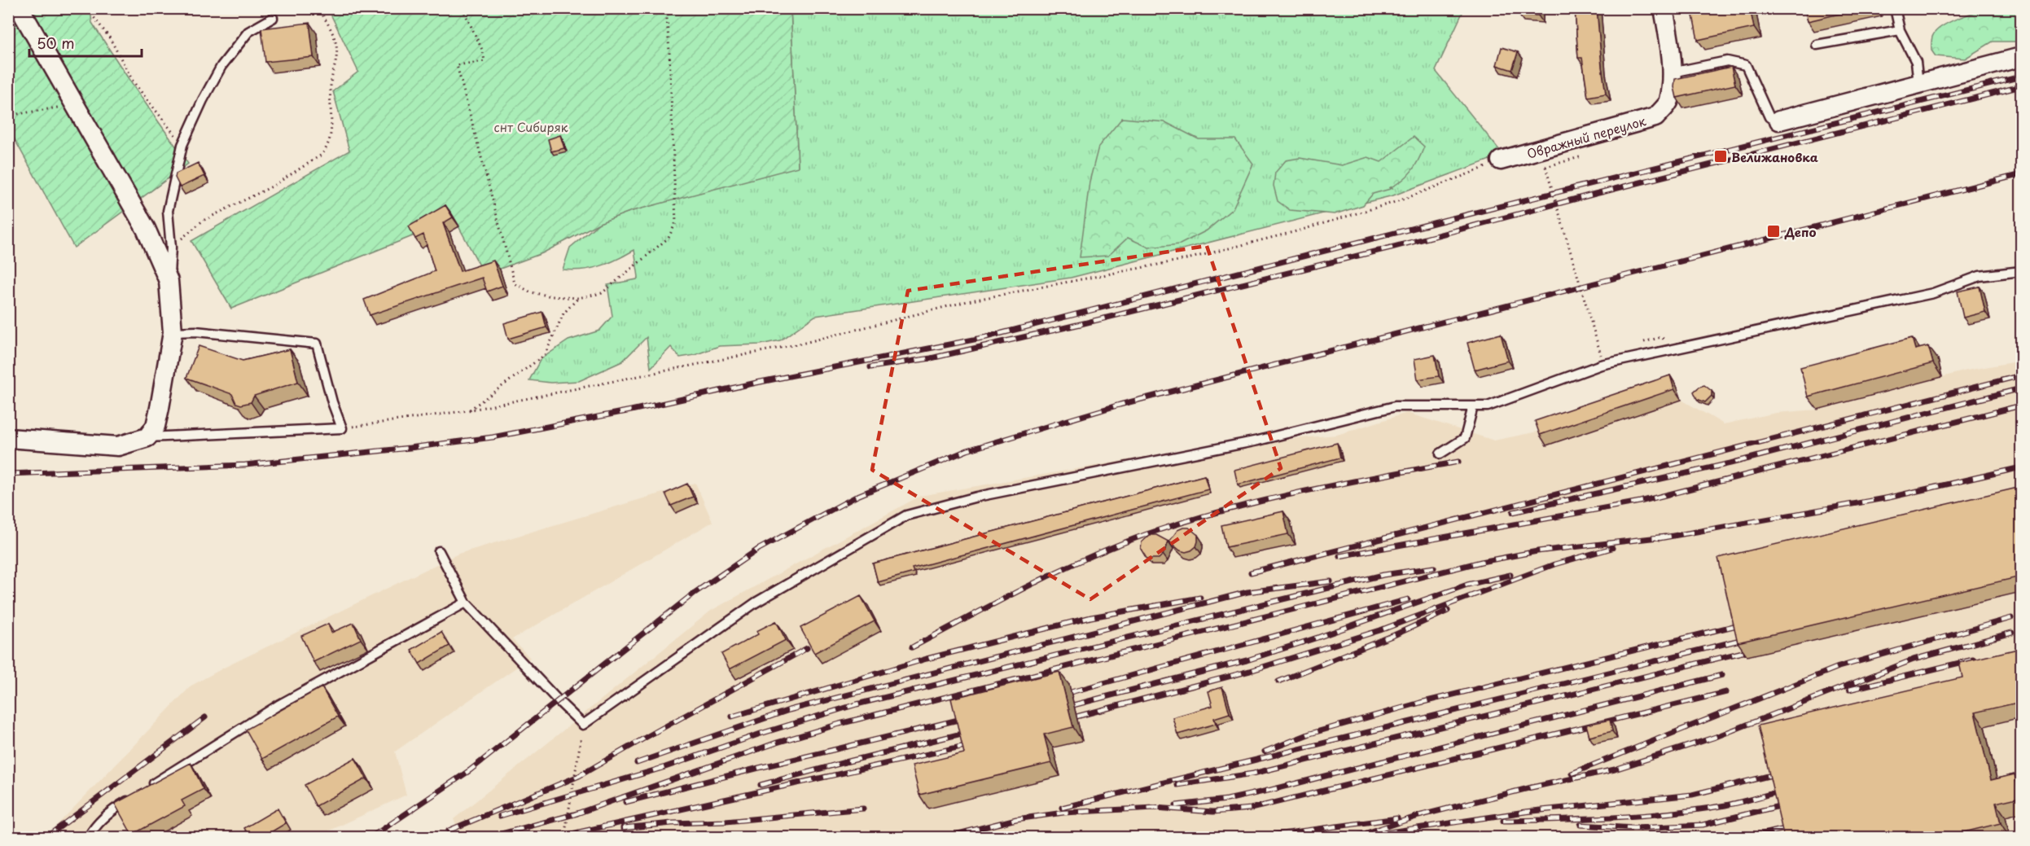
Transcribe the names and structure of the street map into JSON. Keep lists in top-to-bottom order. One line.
{"streets":{"street":["Овражный переулок"]},"parks":["снт Сибиряк"],"places":{"transit":["Велижановка","Депо"]},"scale_bar":"50 m"}
